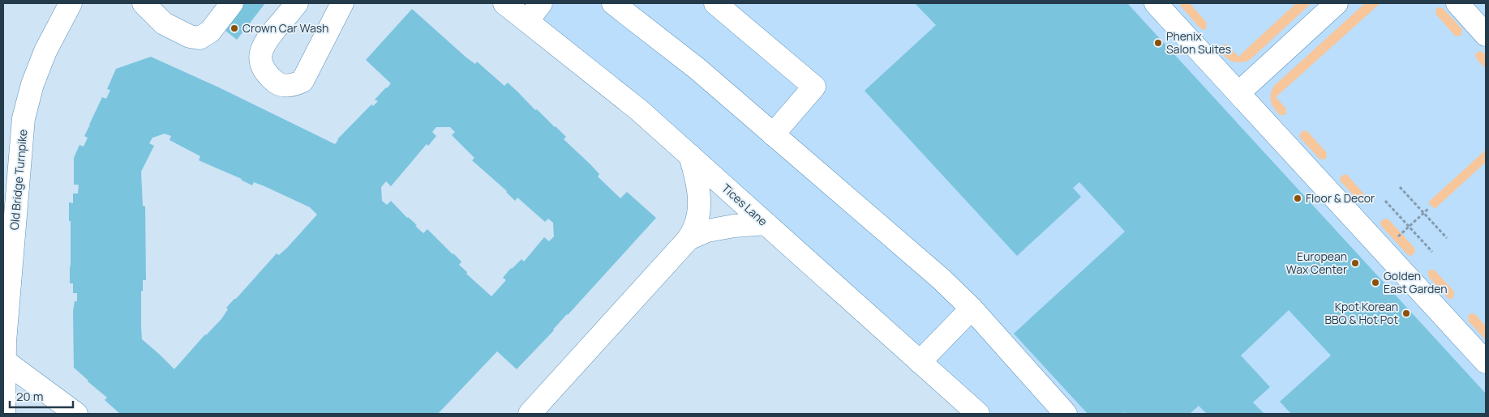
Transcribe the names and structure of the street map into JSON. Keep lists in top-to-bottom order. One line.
{"streets":{"street":["Old Bridge Turnpike","Tices Lane"]},"places":["Crown Car Wash","Phenix Salon Suites","Floor & Decor","European Wax Center","Golden East Garden","Kpot Korean BBQ & Hot Pot"],"scale_bar":"20 m"}
